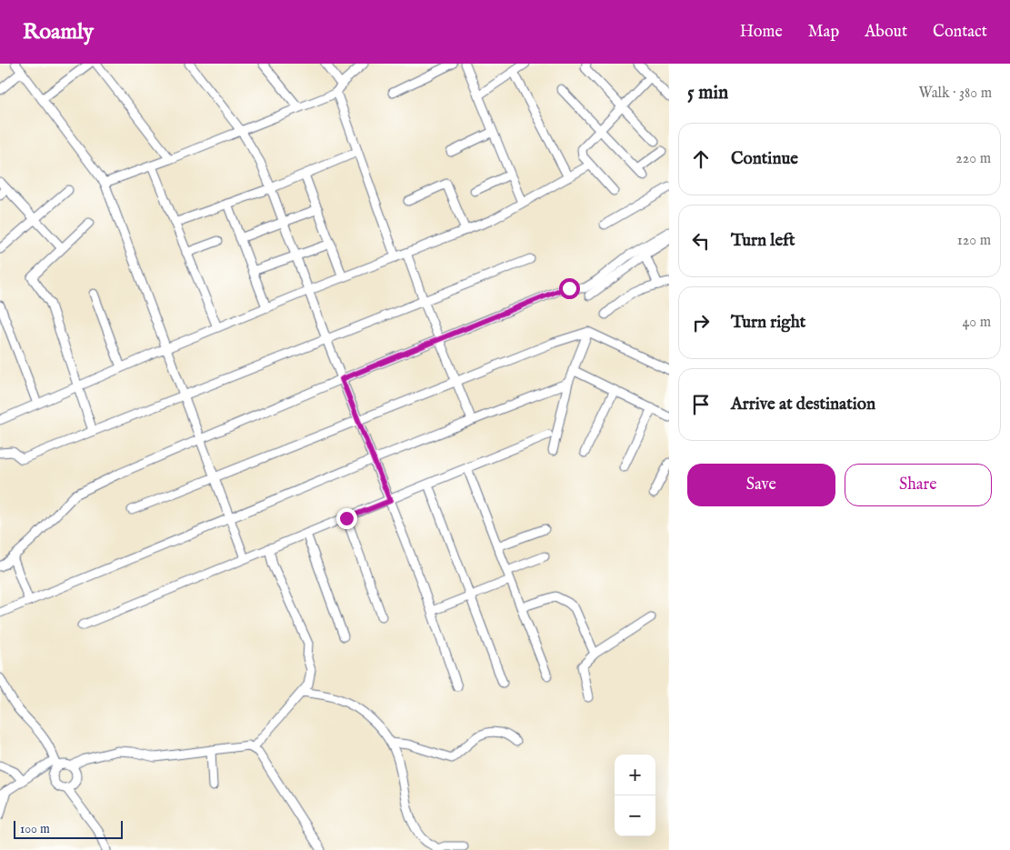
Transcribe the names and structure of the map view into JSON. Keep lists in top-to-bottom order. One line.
{"scale_bar":"100 m","page":{"header":"Roamly","nav":["Home","Map","About","Contact"],"heading":["5 min","Walk · 380 m"],"list":[["Continue","220 m"],["Turn left","120 m"],["Turn right","40 m"],"Arrive at destination"],"buttons":["Save","Share"],"map_buttons":["+","−"],"scale":"100 m"}}
